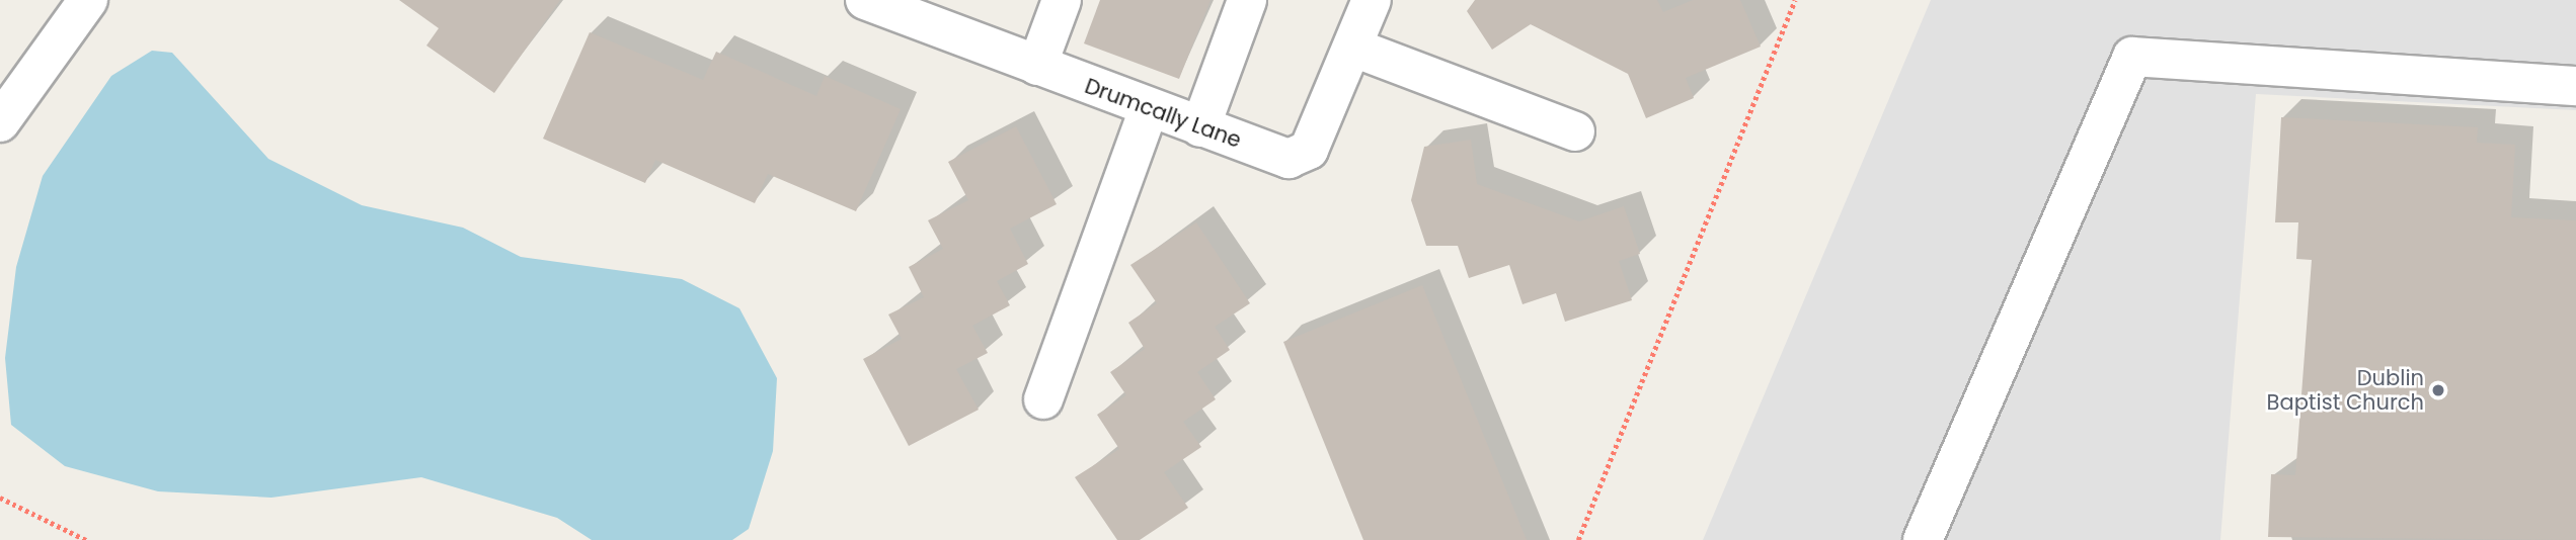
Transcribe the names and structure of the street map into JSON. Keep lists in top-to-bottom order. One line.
{"streets":{"street":["Drumcally Lane"]},"places":["Dublin Baptist Church"]}
